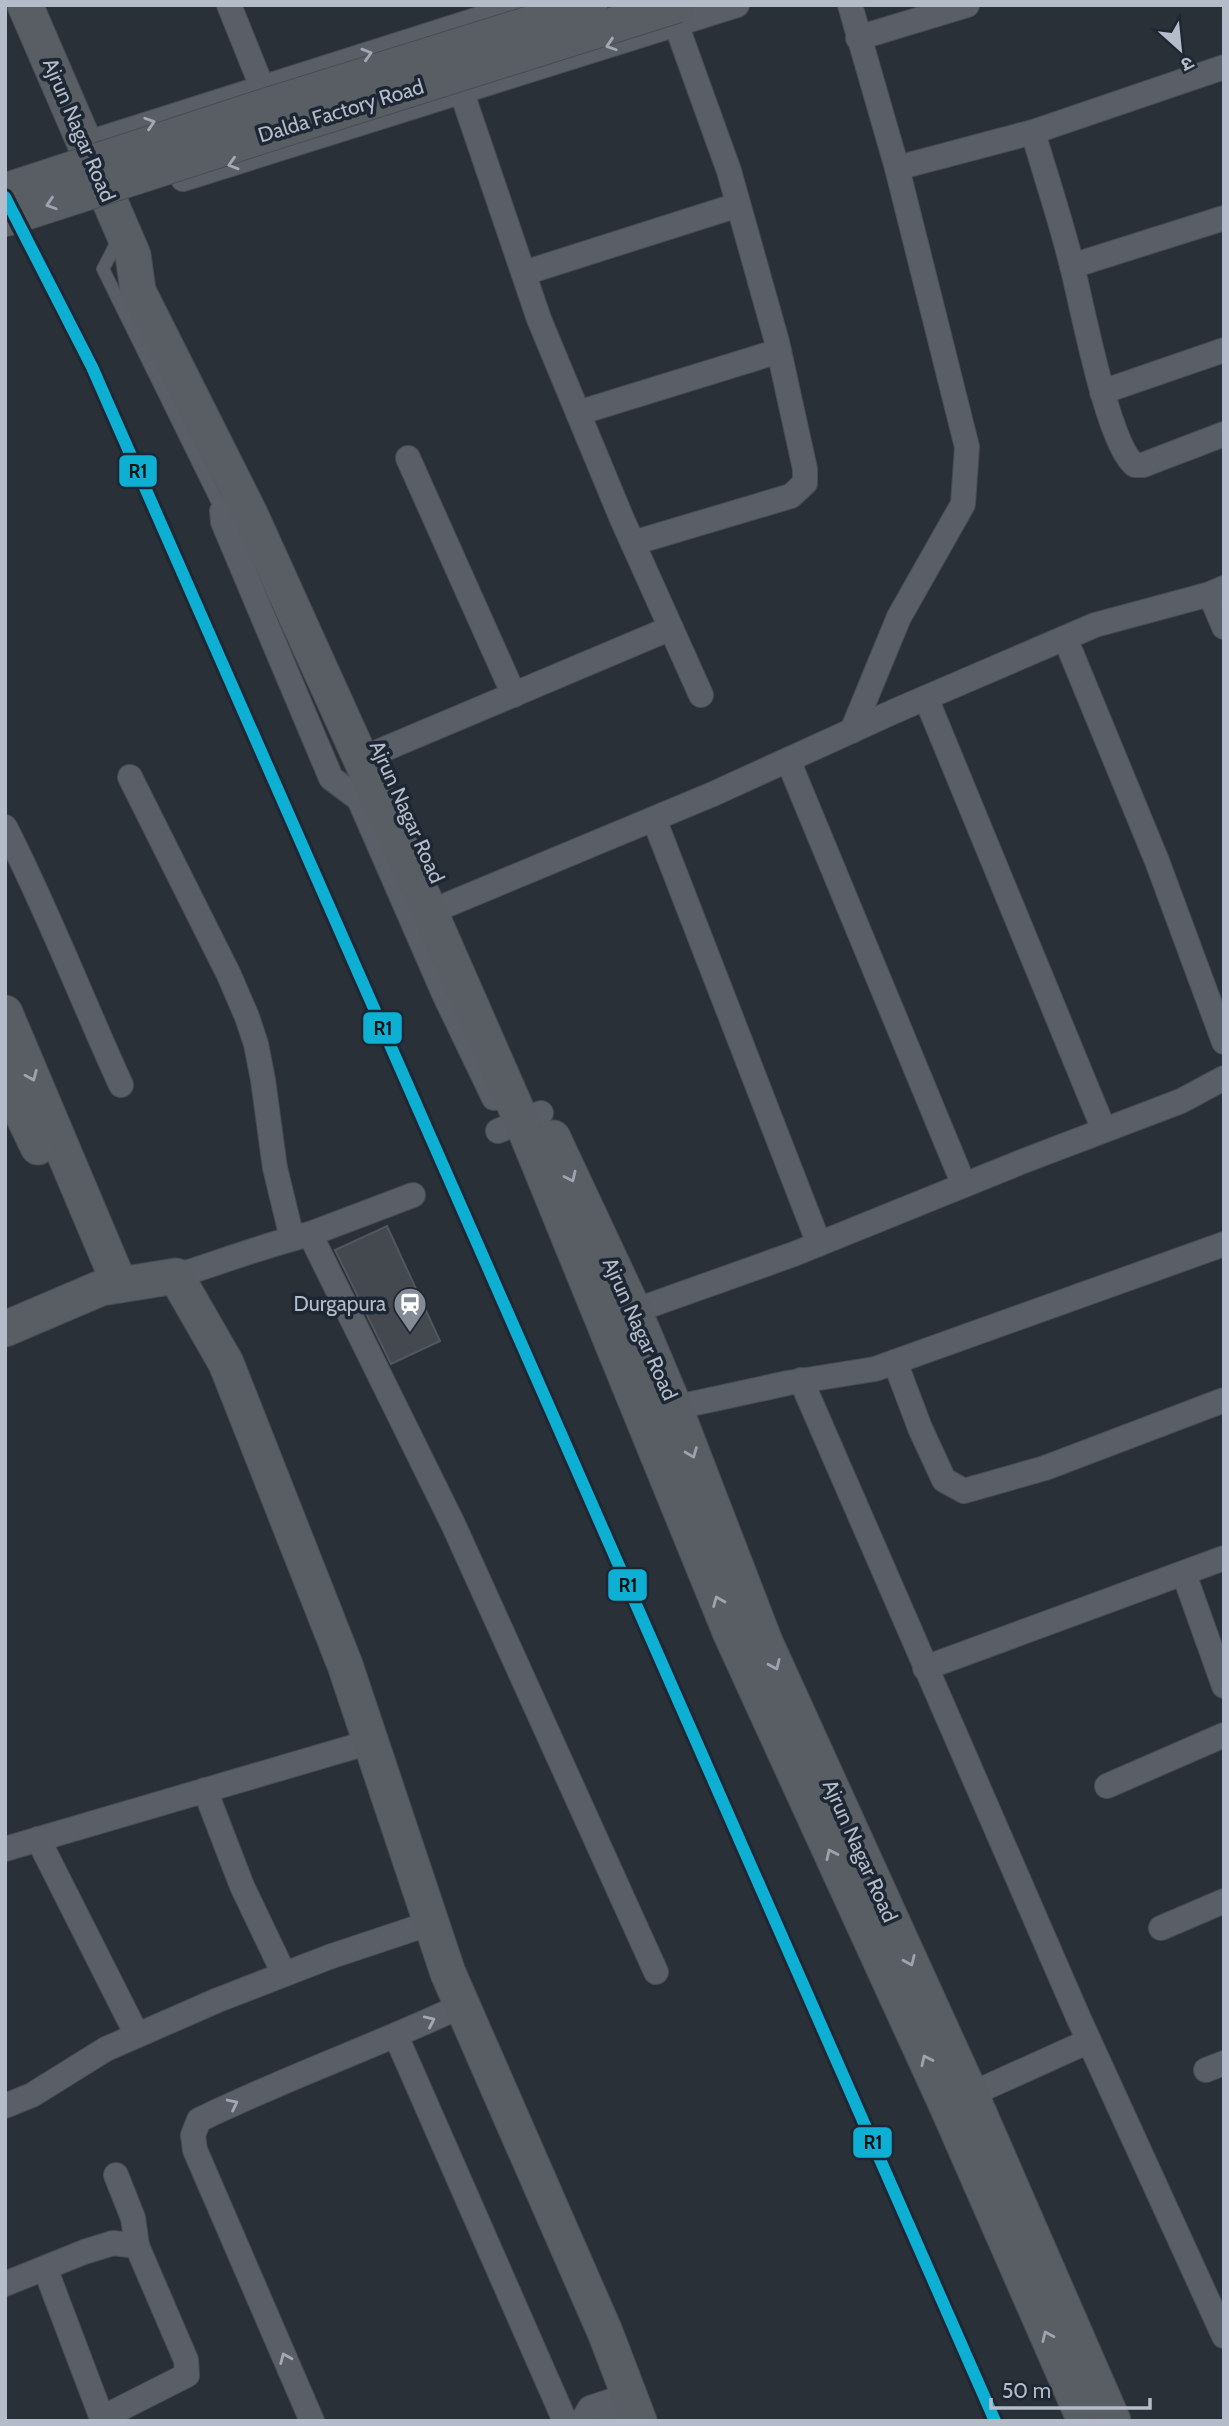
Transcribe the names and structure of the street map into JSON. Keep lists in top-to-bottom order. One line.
{"streets":{"street":["Dalda Factory Road","Ajrun Nagar Road"]},"places":{"station":["Durgapura"]},"lines":["transit line R1"],"scale_bar":"50 m","north":"bottom right"}
